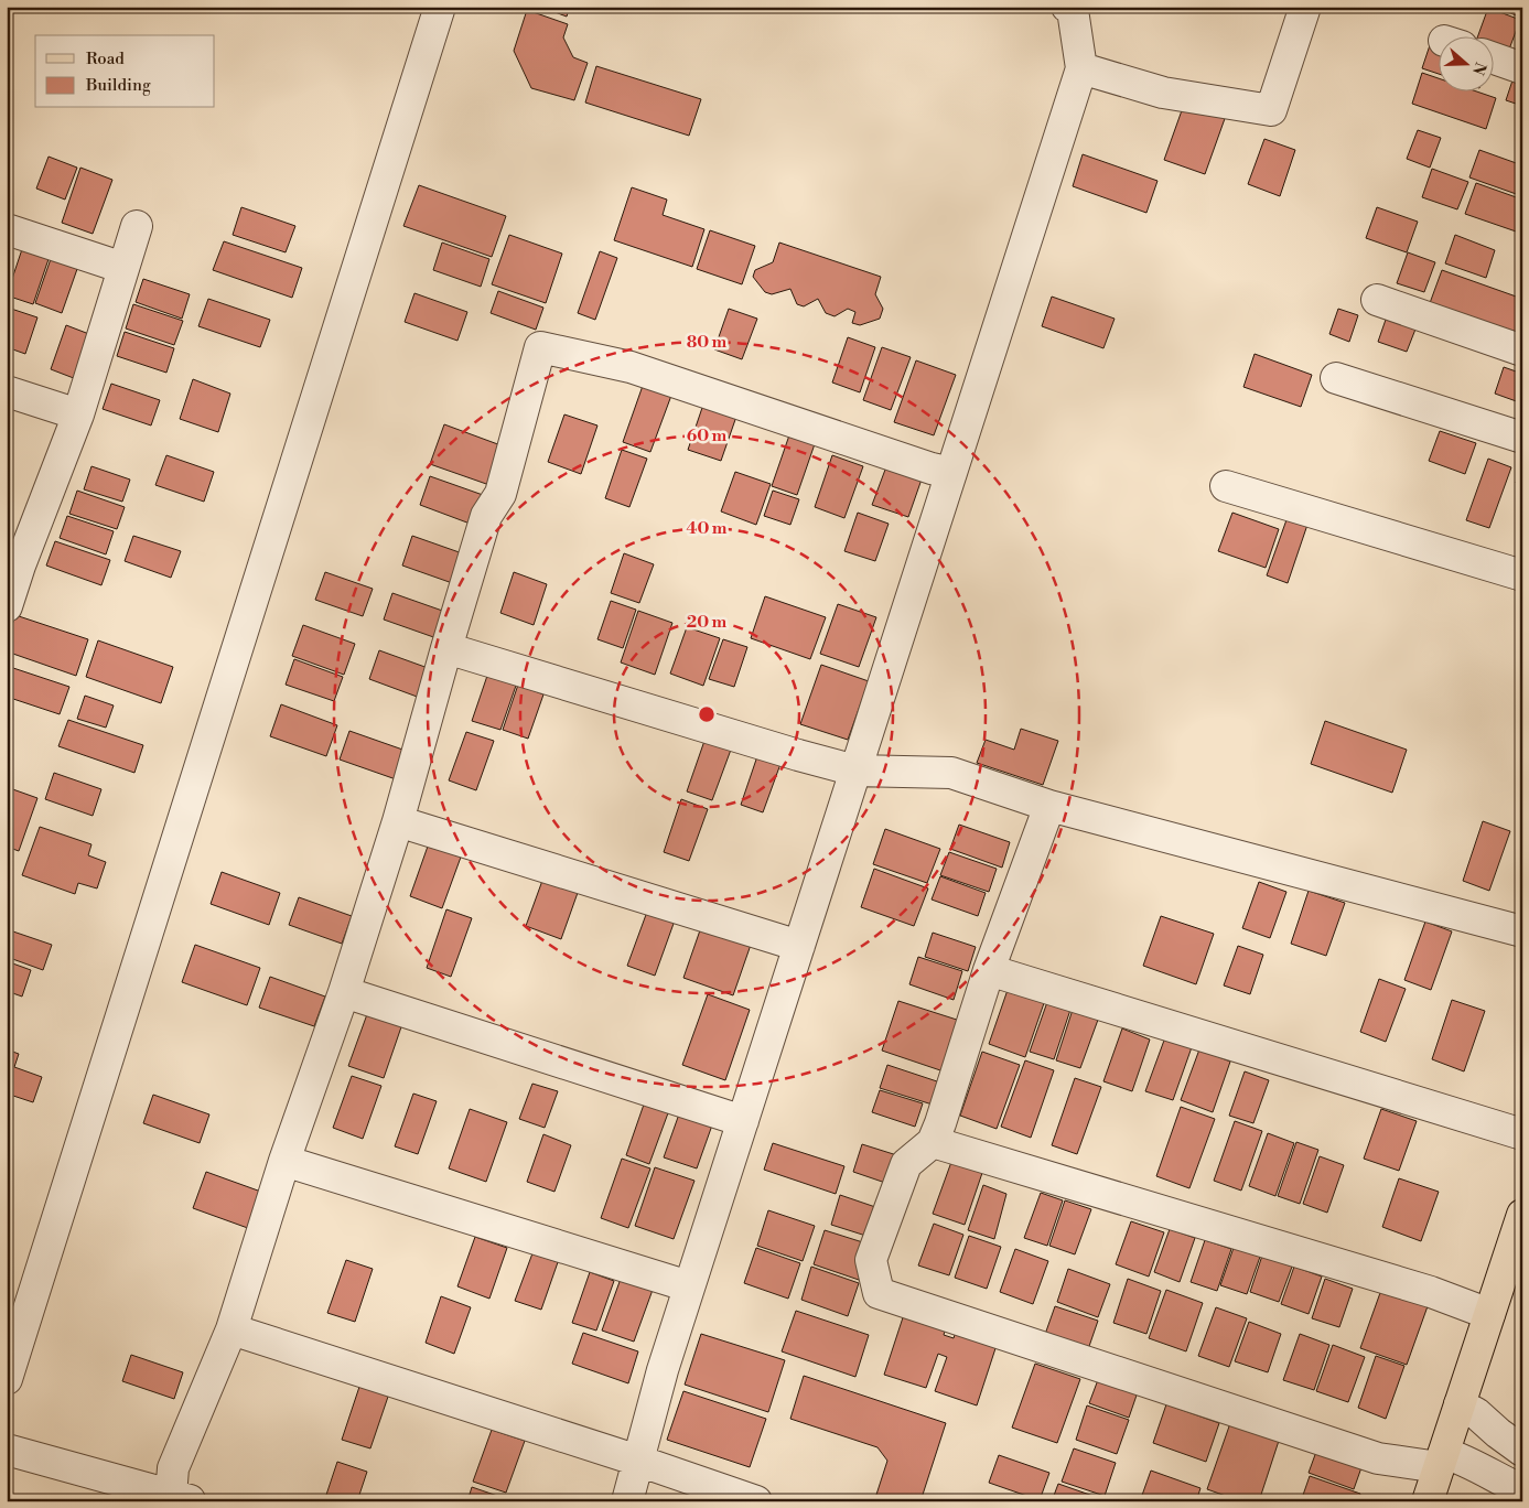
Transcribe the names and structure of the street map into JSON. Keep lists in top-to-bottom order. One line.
{"legend":["Road","Building"],"north":"right","rings":["80 m","60 m","40 m","20 m"]}
